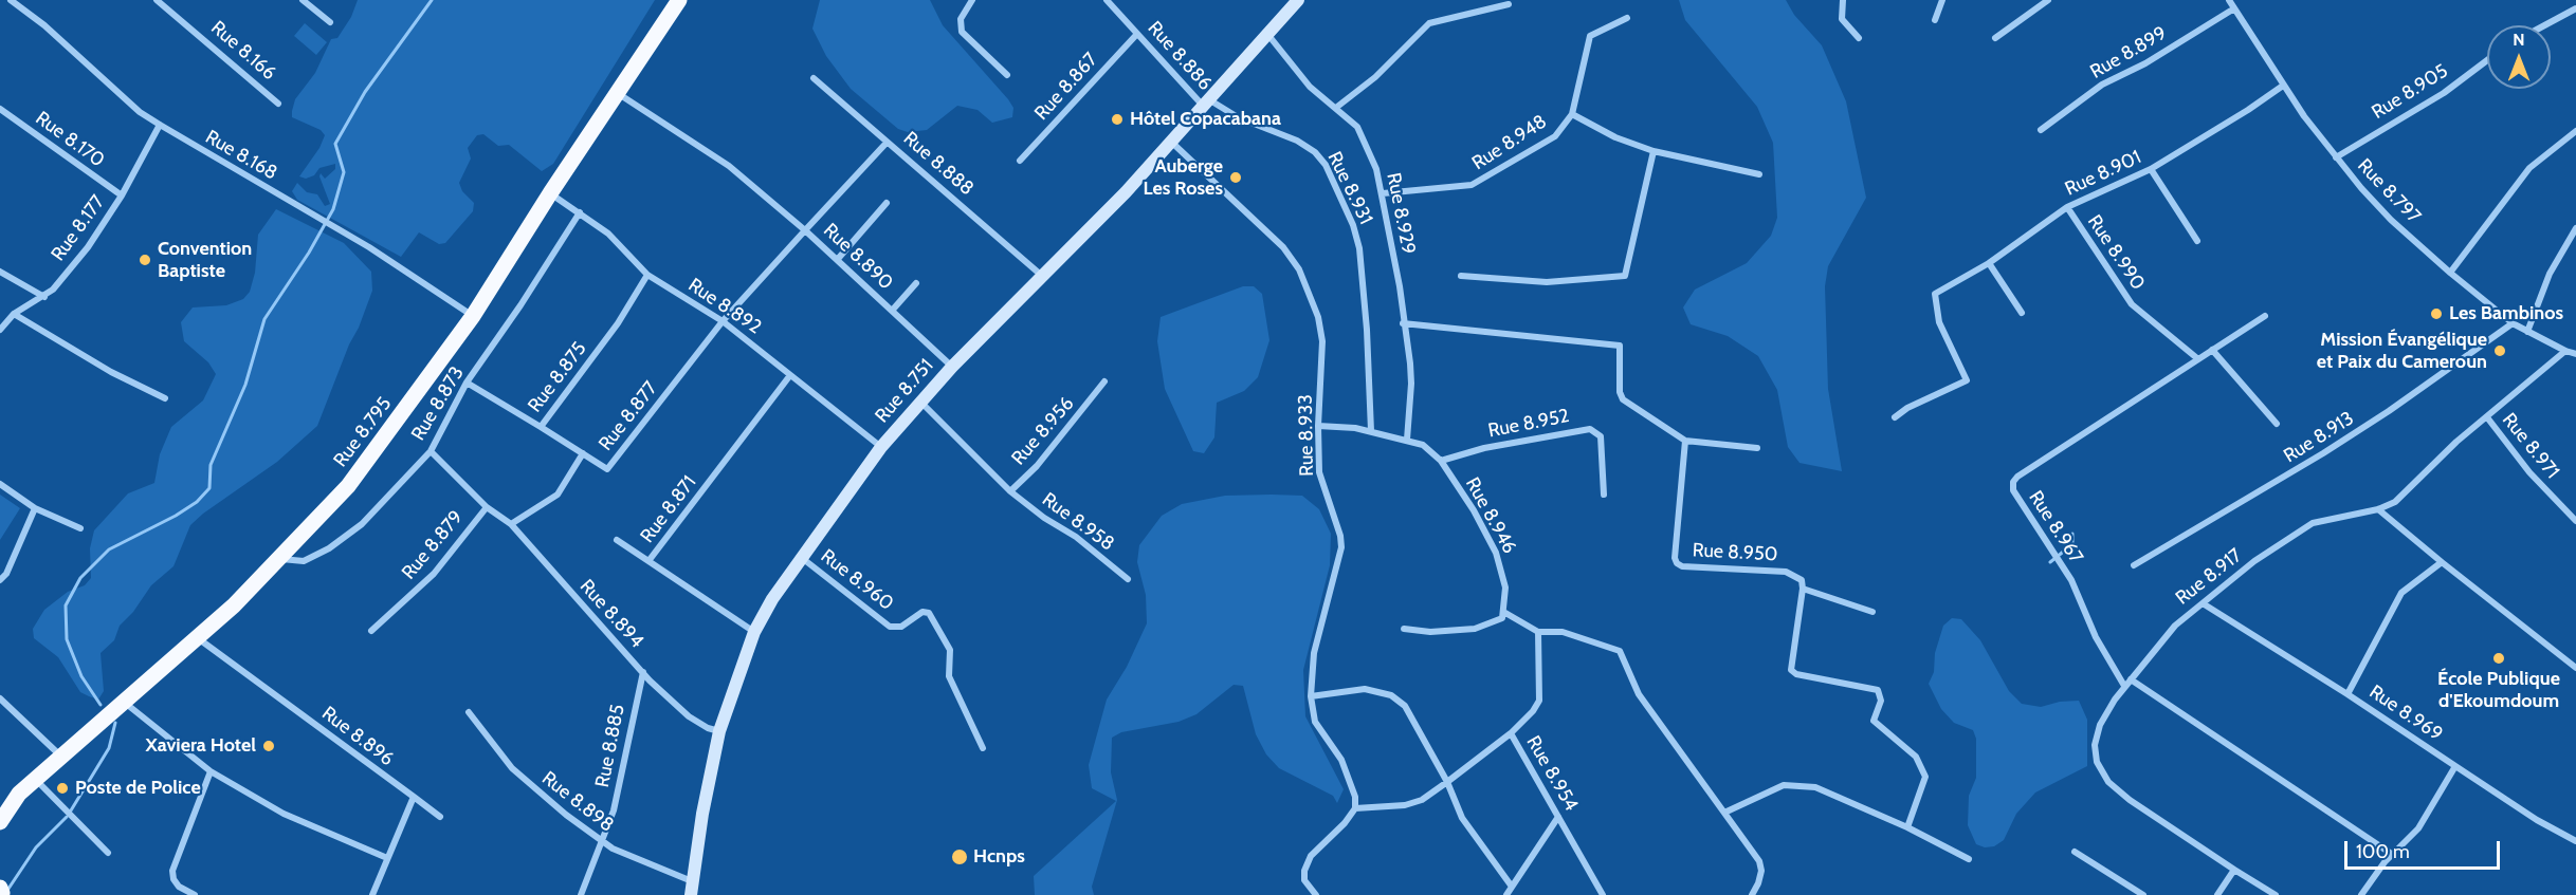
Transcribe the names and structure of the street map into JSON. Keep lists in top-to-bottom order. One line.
{"streets":{"highway":["Rue 8.795"],"main road":["Rue 8.751"],"street":["Rue 8.166","Rue 8.899","Rue 8.886","Rue 8.867","Rue 8.905","Rue 8.170","Rue 8.948","Rue 8.168","Rue 8.888","Rue 8.901","Rue 8.931","Rue 8.797","Rue 8.929","Rue 8.177","Rue 8.990","Rue 8.890","Rue 8.892","Rue 8.875","Rue 8.873","Rue 8.877","Rue 8.952","Rue 8.956","Rue 8.933","Rue 8.913","Rue 8.971","Rue 8.871","Rue 8.946","Rue 8.958","Rue 8.967","Rue 8.879","Rue 8.950","Rue 8.917","Rue 8.960","Rue 8.894","Rue 8.969","Rue 8.896","Rue 8.885","Rue 8.954","Rue 8.898"]},"crossings":[["Rue 8.899","Rue 8.797"],["Rue 8.886","Rue 8.867"],["Rue 8.886","Rue 8.931"],["Rue 8.886","Rue 8.751"],["Rue 8.905","Rue 8.797"],["Rue 8.170","Rue 8.177"],["Rue 8.948","Rue 8.929"],["Rue 8.168","Rue 8.177"],["Rue 8.168","Rue 8.795"],["Rue 8.888","Rue 8.751"],["Rue 8.901","Rue 8.797"],["Rue 8.901","Rue 8.990"],["Rue 8.931","Rue 8.751"],["Rue 8.931","Rue 8.946"],["Rue 8.797","Rue 8.913"],["Rue 8.797","Rue 8.917"],["Rue 8.929","Rue 8.751"],["Rue 8.929","Rue 8.946"],["Rue 8.990","Rue 8.967"],["Rue 8.890","Rue 8.892"],["Rue 8.890","Rue 8.751"],["Rue 8.890","Rue 8.877"],["Rue 8.892","Rue 8.875"],["Rue 8.892","Rue 8.751"],["Rue 8.892","Rue 8.873"],["Rue 8.892","Rue 8.877"],["Rue 8.892","Rue 8.795"],["Rue 8.892","Rue 8.871"],["Rue 8.875","Rue 8.873"],["Rue 8.875","Rue 8.877"],["Rue 8.751","Rue 8.956"],["Rue 8.751","Rue 8.933"],["Rue 8.751","Rue 8.871"],["Rue 8.751","Rue 8.960"],["Rue 8.751","Rue 8.894"],["Rue 8.751","Rue 8.898"],["Rue 8.873","Rue 8.795"],["Rue 8.873","Rue 8.879"],["Rue 8.952","Rue 8.946"],["Rue 8.956","Rue 8.958"],["Rue 8.795","Rue 8.896"],["Rue 8.933","Rue 8.946"],["Rue 8.933","Rue 8.954"],["Rue 8.971","Rue 8.917"],["Rue 8.967","Rue 8.917"],["Rue 8.879","Rue 8.894"],["Rue 8.894","Rue 8.885"],["Rue 8.885","Rue 8.898"]],"places":["Hôtel Copacabana","Auberge Les Roses","Convention Baptiste","Les Bambinos","Mission Évangélique et Paix du Cameroun","École Publique d'Ekoumdoum","Xaviera Hotel","Poste de Police","Hcnps"],"scale_bar":"100 m","north":"top"}
